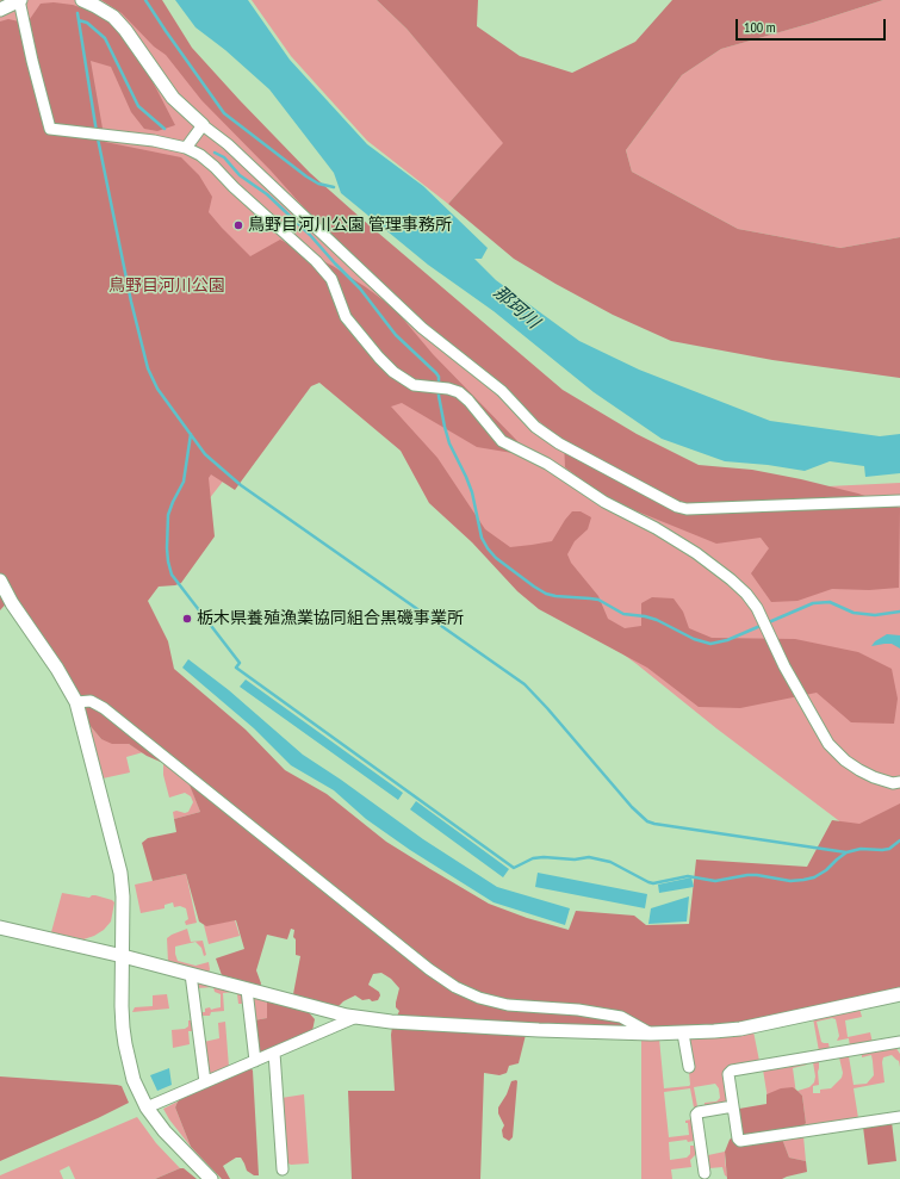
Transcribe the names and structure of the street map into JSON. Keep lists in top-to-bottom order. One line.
{"water":["那珂川"],"parks":["鳥野目河川公園"],"places":["鳥野目河川公園 管理事務所","栃木県養殖漁業協同組合黒磯事業所"],"scale_bar":"100 m"}
